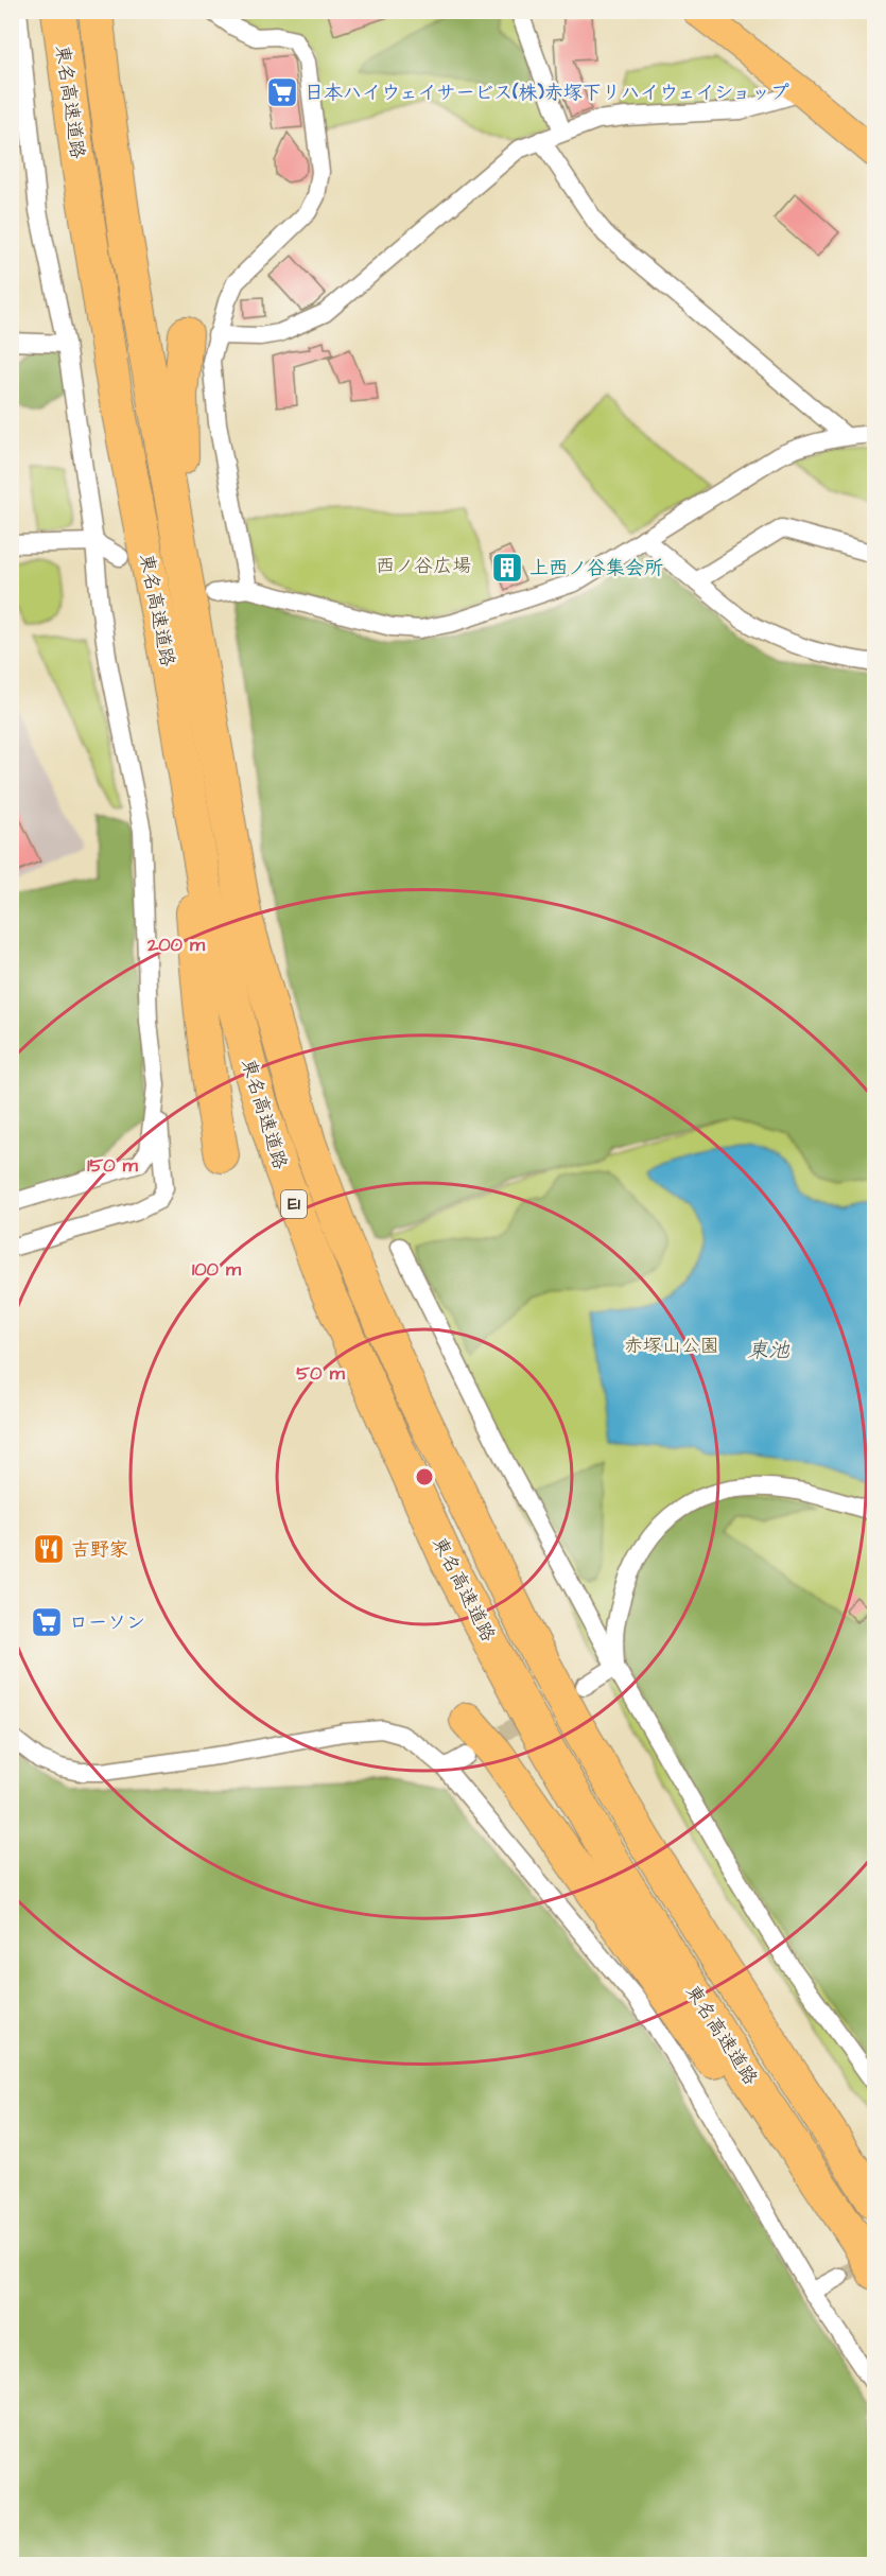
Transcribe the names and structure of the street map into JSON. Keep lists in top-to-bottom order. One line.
{"streets":{"highway":["東名高速道路","E1"]},"water":["東池"],"parks":["西ノ谷広場","赤塚山公園"],"places":{"supermarket":["日本ハイウェイサービス(株)赤塚下リハイウェイショップ","ローソン"],"building":["上西ノ谷集会所"],"restaurant":["吉野家"]},"rings":["200 m","150 m","100 m","50 m"]}
